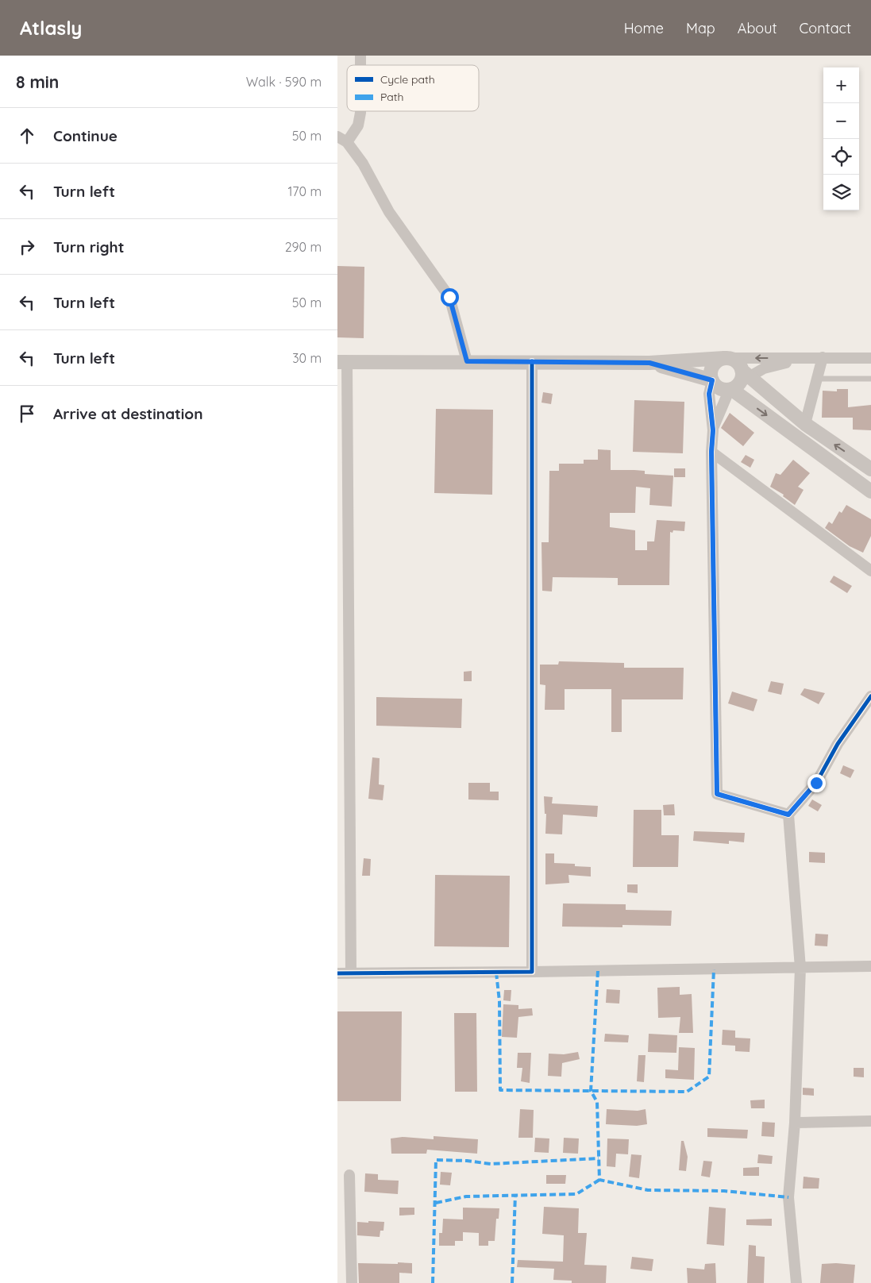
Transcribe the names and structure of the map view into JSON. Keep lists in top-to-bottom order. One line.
{"legend":["Cycle path","Path"],"page":{"header":"Atlasly","nav":["Home","Map","About","Contact"],"heading":["8 min","Walk · 590 m"],"map_buttons":["+","−"],"list":[["Continue","50 m"],["Turn left","170 m"],["Turn right","290 m"],["Turn left","50 m"],["Turn left","30 m"],"Arrive at destination"]}}
